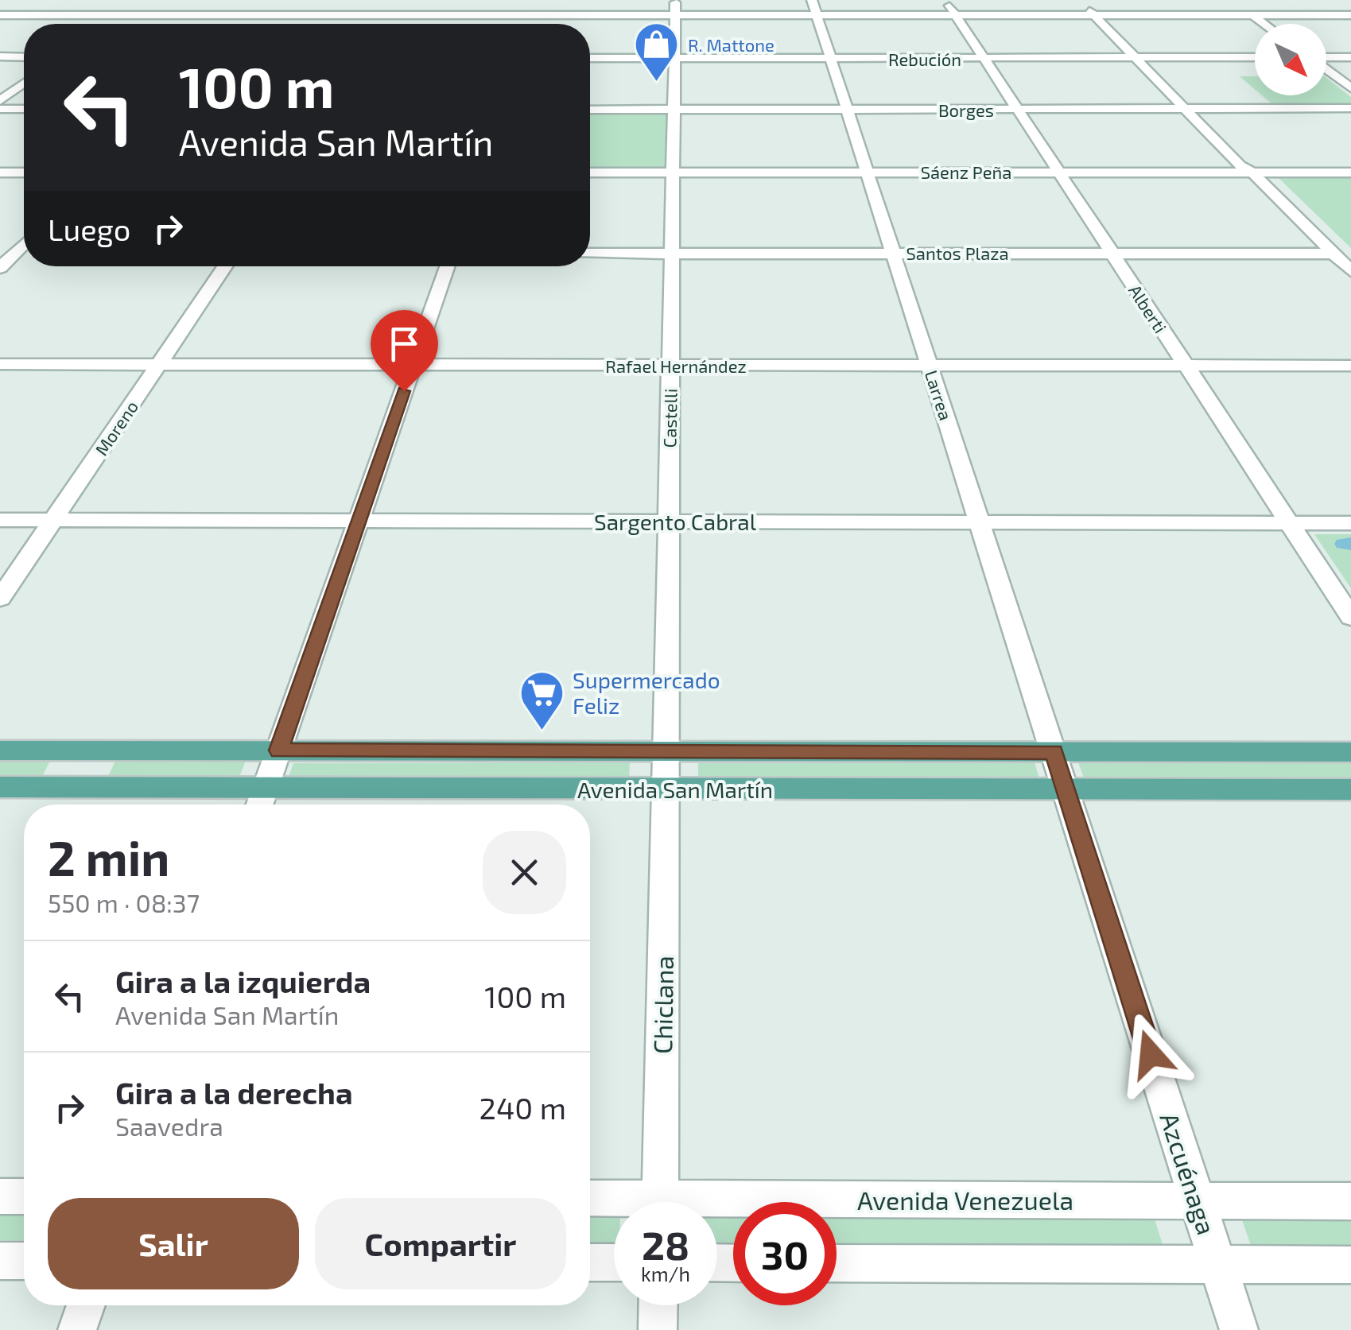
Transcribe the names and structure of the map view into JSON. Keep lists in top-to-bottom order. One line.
{"streets":{"main road":["Avenida San Martín"],"street":["Rebución","Borges","Sáenz Peña","Santos Plaza","Alberti","Rafael Hernández","Larrea","Castelli","Moreno","Sargento Cabral","Chiclana","Azcuénaga","Avenida Venezuela"]},"crossings":[["Rebución","Alberti"],["Rebución","Larrea"],["Rebución","Castelli"],["Borges","Alberti"],["Borges","Larrea"],["Borges","Castelli"],["Sáenz Peña","Alberti"],["Sáenz Peña","Larrea"],["Sáenz Peña","Castelli"],["Santos Plaza","Alberti"],["Santos Plaza","Larrea"],["Santos Plaza","Castelli"],["Alberti","Rafael Hernández"],["Alberti","Sargento Cabral"],["Rafael Hernández","Larrea"],["Rafael Hernández","Castelli"],["Rafael Hernández","Moreno"],["Larrea","Sargento Cabral"],["Larrea","Avenida San Martín"],["Larrea","Azcuénaga"],["Castelli","Sargento Cabral"],["Castelli","Avenida San Martín"],["Castelli","Chiclana"],["Moreno","Sargento Cabral"],["Avenida San Martín","Chiclana"],["Avenida San Martín","Azcuénaga"],["Azcuénaga","Avenida Venezuela"]],"places":{"shop":["R. Mattone"],"supermarket":["Supermercado Feliz"]},"north":"bottom right","page":{"turn":["100 m","Avenida San Martín"],"then":"Luego","heading":["2 min","550 m · 08:37"],"list":[{"name":"Gira a la izquierda","note":"Avenida San Martín","value":"100 m"},{"name":"Gira a la derecha","note":"Saavedra","value":"240 m"}],"buttons":["Salir","Compartir"],"speed":"28 km/h","limit":"30"}}
